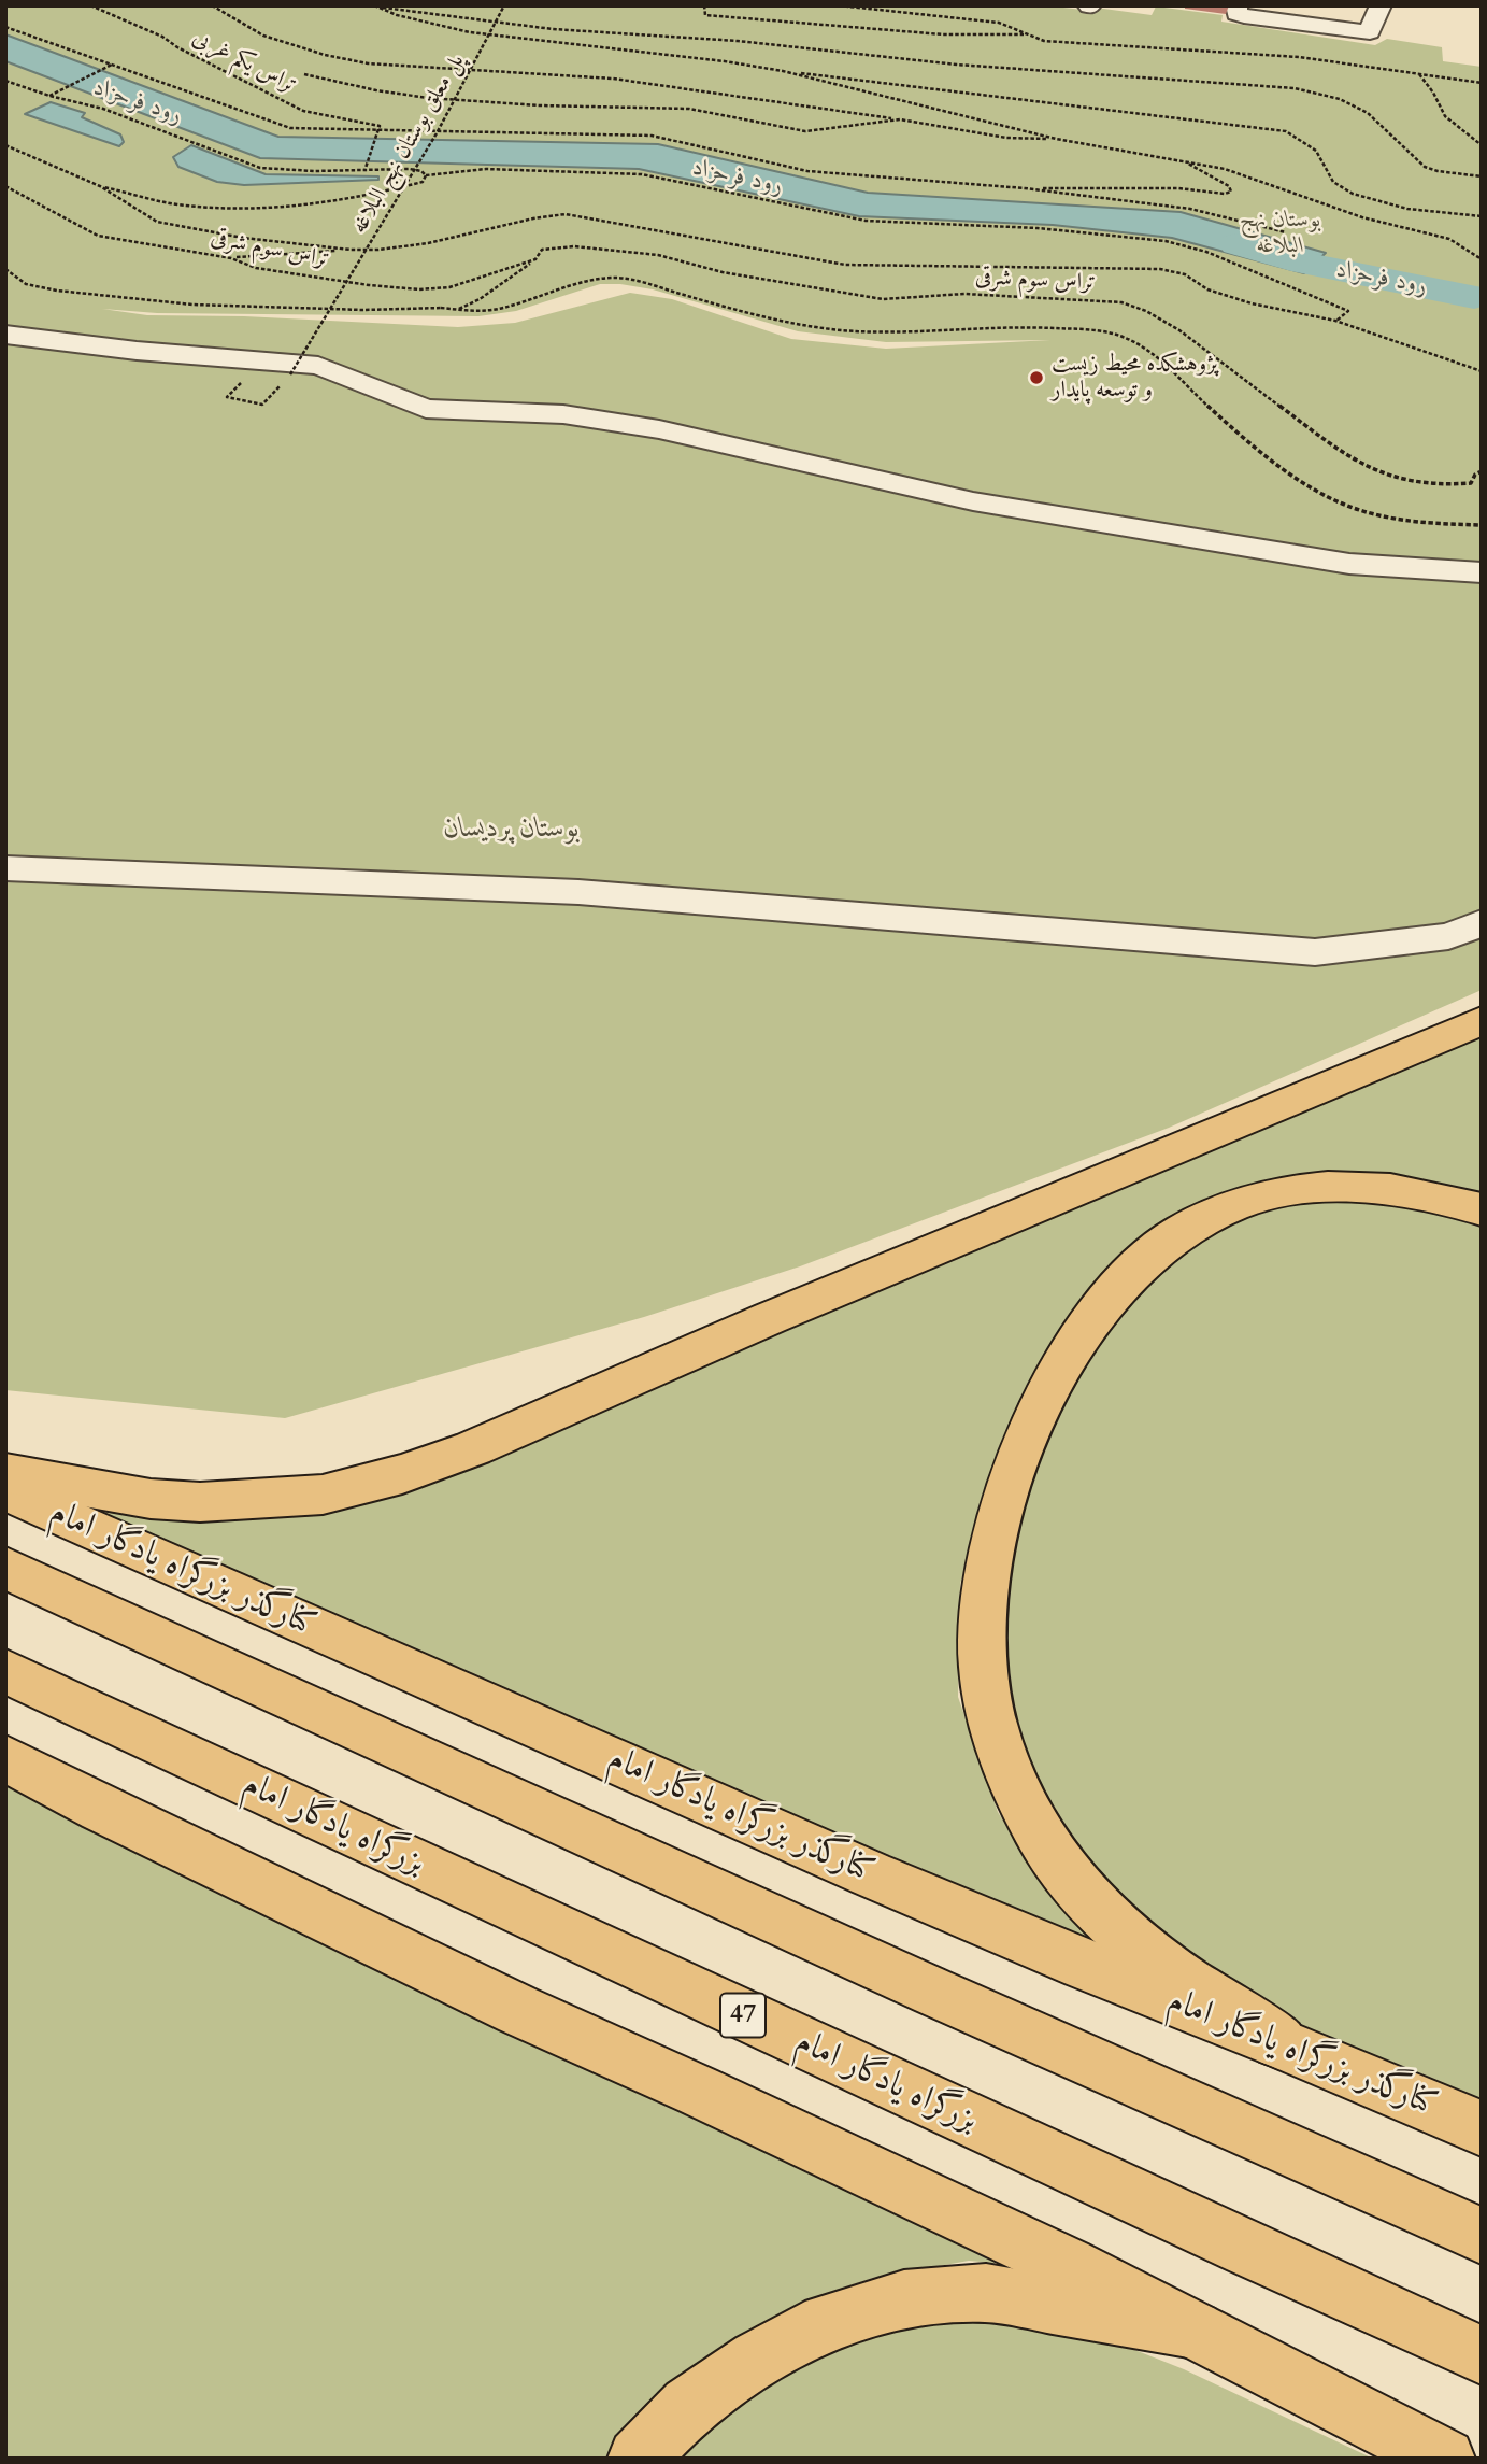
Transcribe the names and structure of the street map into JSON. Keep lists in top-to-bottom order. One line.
{"streets":{"main road":["کنارگذر بزرگراه یادگار امام","بزرگراه یادگار امام","47"],"path":["تراس یکم غربی","پل معلق بوستان نهج البلاغه","تراس سوم شرقی"]},"water":["رود فرحزاد"],"parks":["بوستان نهج البلاغه","بوستان پردیسان"],"places":["پژوهشکده محیط زیست و توسعه پایدار"]}
